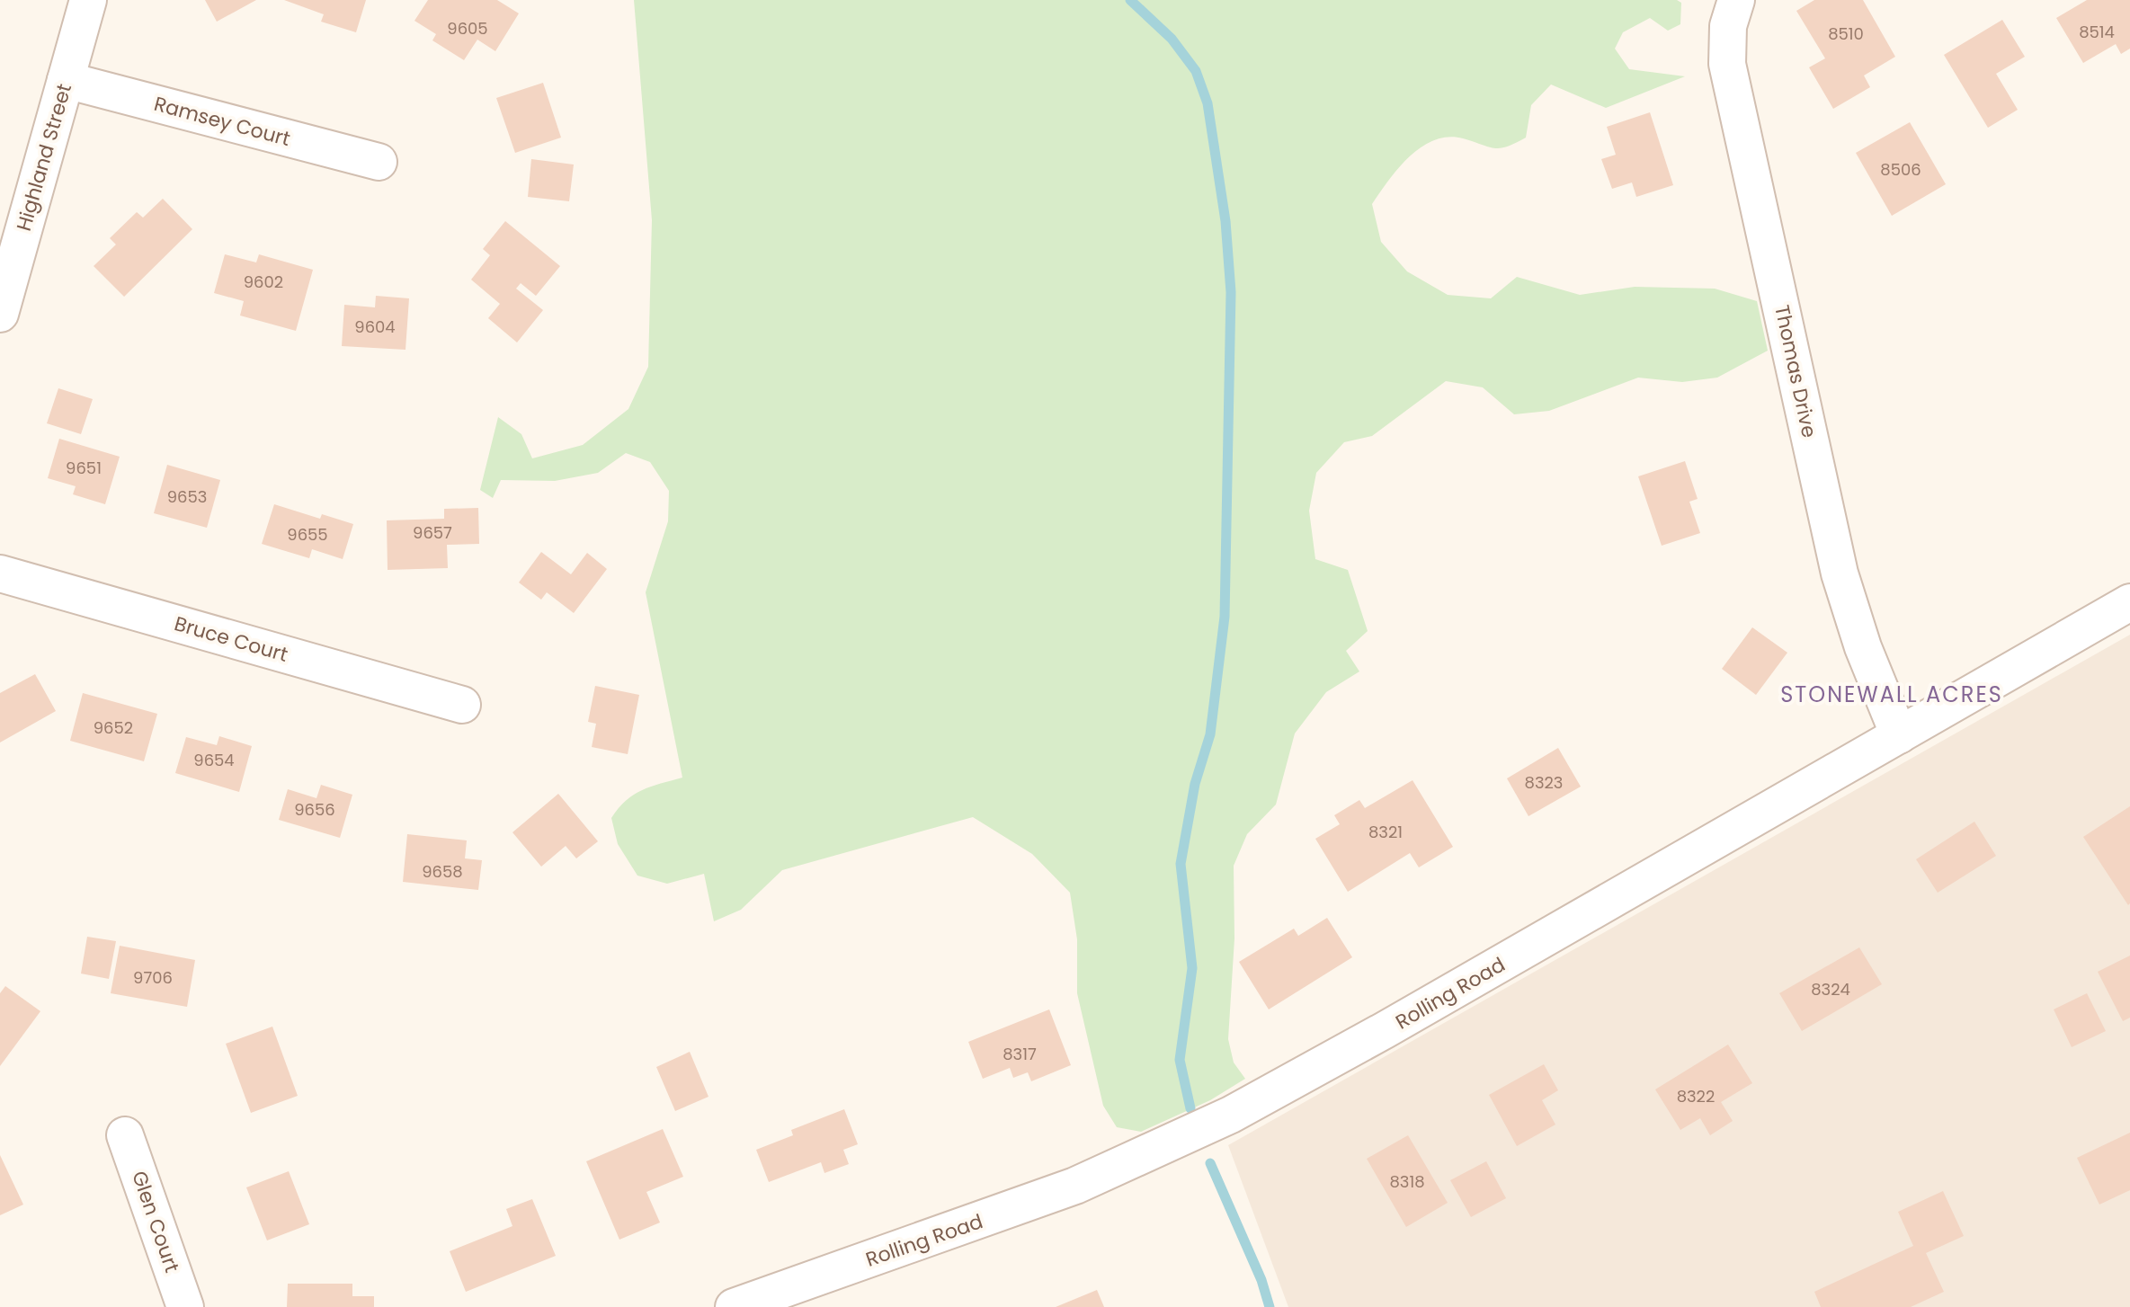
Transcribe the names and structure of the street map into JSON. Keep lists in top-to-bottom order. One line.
{"streets":{"street":["Ramsey Court","Highland Street","Thomas Drive","Bruce Court","Rolling Road","Glen Court"]},"crossings":[["Ramsey Court","Highland Street"],["Thomas Drive","Rolling Road"]],"districts":["STONEWALL ACRES"],"house_numbers":["9605","8514","8510","8506","9602","9604","9651","9653","9657","9655","9652","9654","8323","9656","8321","9658","9706","8324","8317","8322","8318"]}
